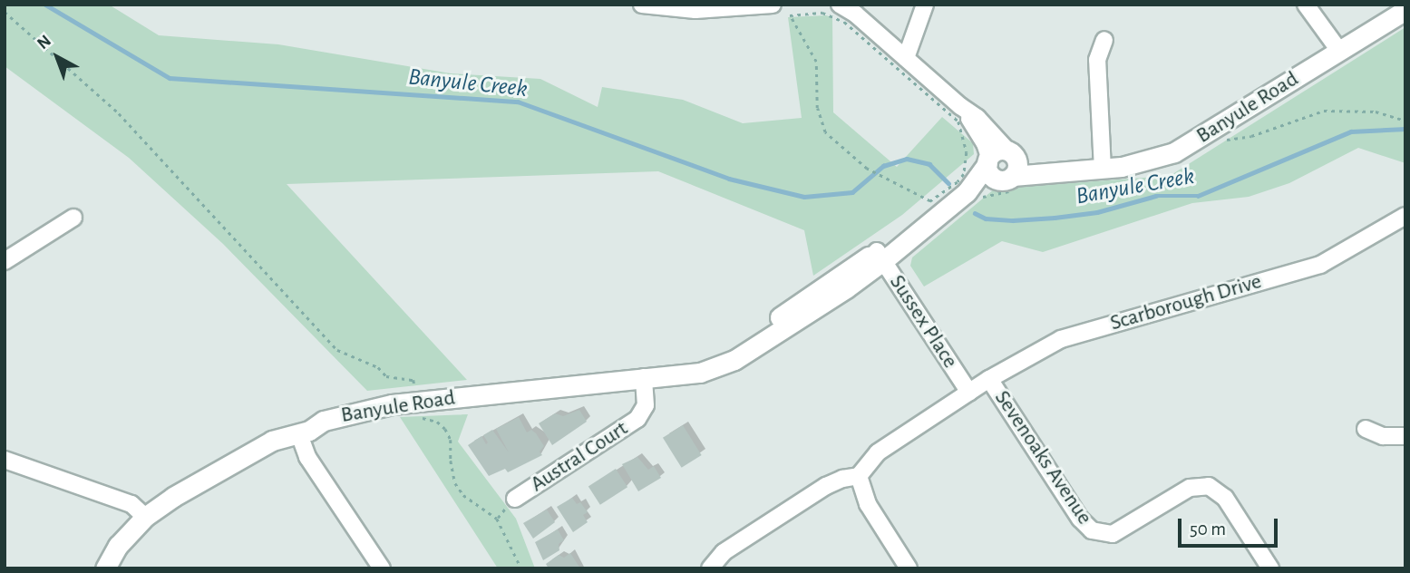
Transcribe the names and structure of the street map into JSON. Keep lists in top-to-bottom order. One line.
{"streets":{"street":["Banyule Road","Scarborough Drive","Sussex Place","Austral Court","Sevenoaks Avenue"]},"crossings":[["Banyule Road","Sussex Place"],["Banyule Road","Austral Court"],["Scarborough Drive","Sussex Place"],["Scarborough Drive","Sevenoaks Avenue"]],"water":["Banyule Creek"],"scale_bar":"50 m","north":"top left"}
